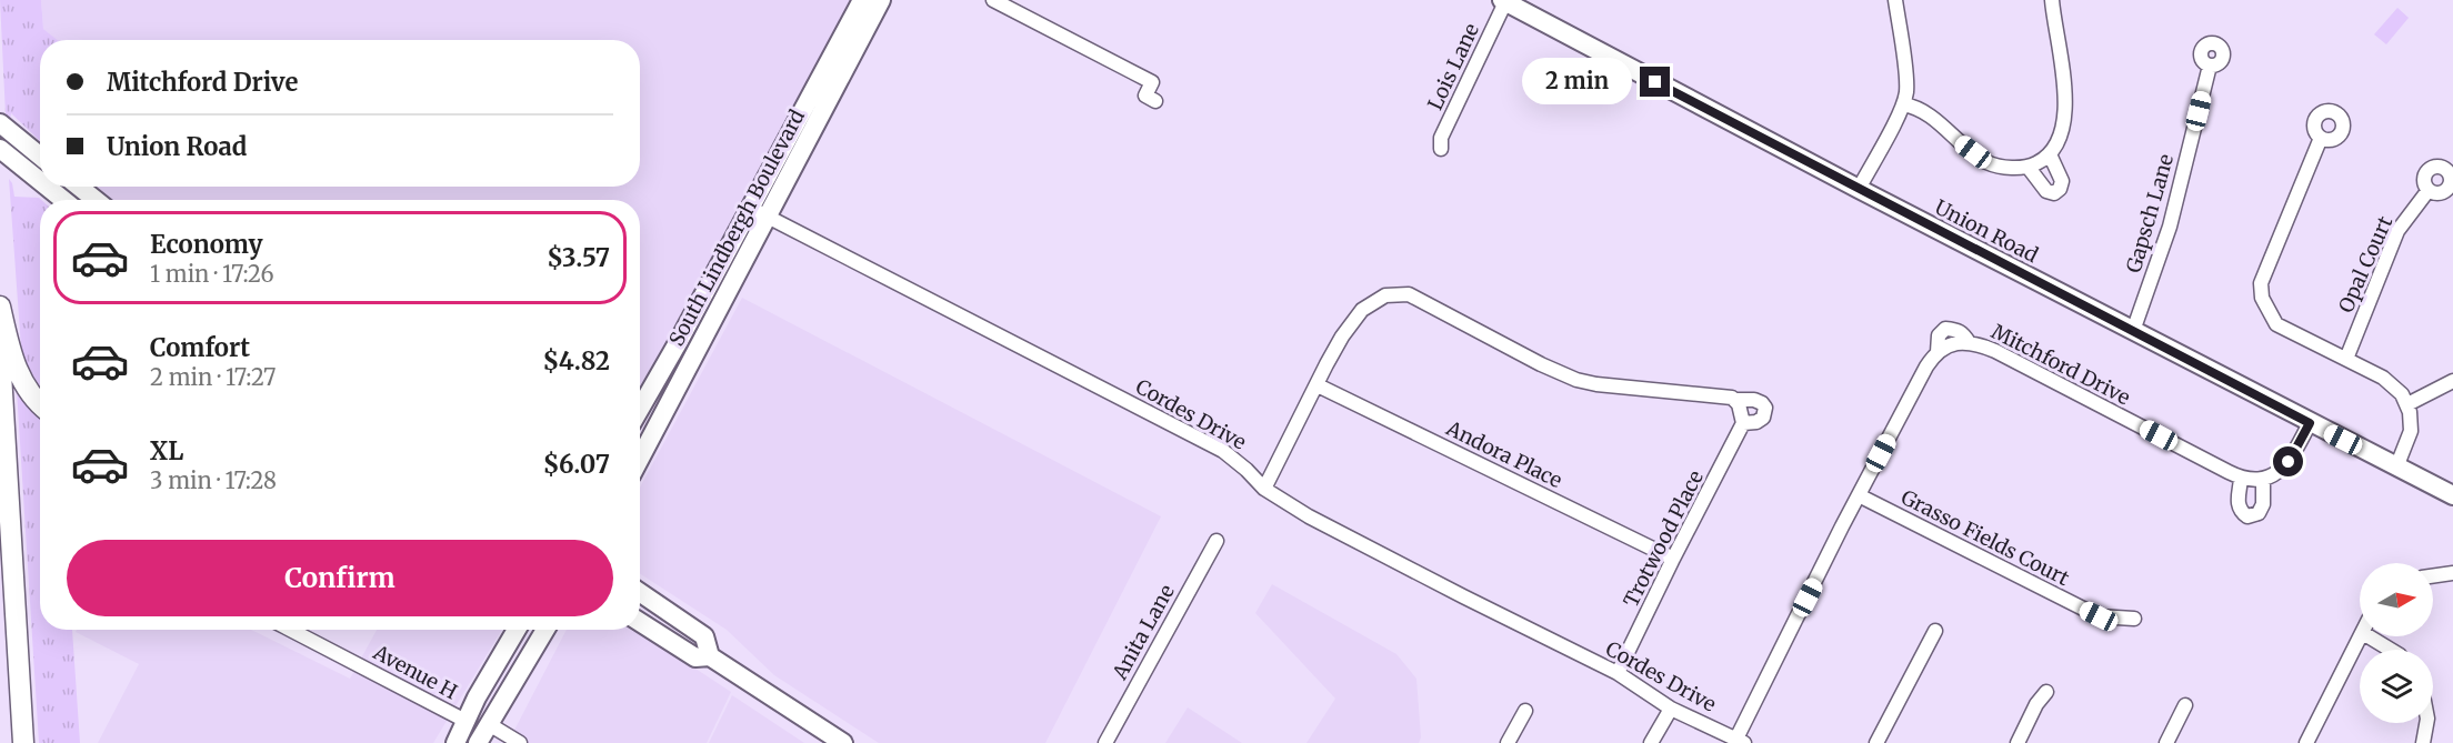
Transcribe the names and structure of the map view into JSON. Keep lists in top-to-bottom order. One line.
{"streets":{"main road":["South Lindbergh Boulevard","Union Road"],"street":["Lois Lane","Gapsch Lane","Opal Court","Mitchford Drive","Cordes Drive","Andora Place","Grasso Fields Court","Trotwood Place","Anita Lane","Avenue H"]},"crossings":[["Lois Lane","Union Road"],["Gapsch Lane","Union Road"],["South Lindbergh Boulevard","Cordes Drive"],["Mitchford Drive","Cordes Drive"],["Mitchford Drive","Grasso Fields Court"],["Cordes Drive","Trotwood Place"],["Andora Place","Trotwood Place"]],"north":"right","page":{"banner":["Mitchford Drive","Union Road"],"bubble":"2 min","list":[{"name":"Economy","note":"1 min · 17:26","value":"$3.57"},{"name":"Comfort","note":"2 min · 17:27","value":"$4.82"},{"name":"XL","note":"3 min · 17:28","value":"$6.07"}],"buttons":"Confirm"}}
